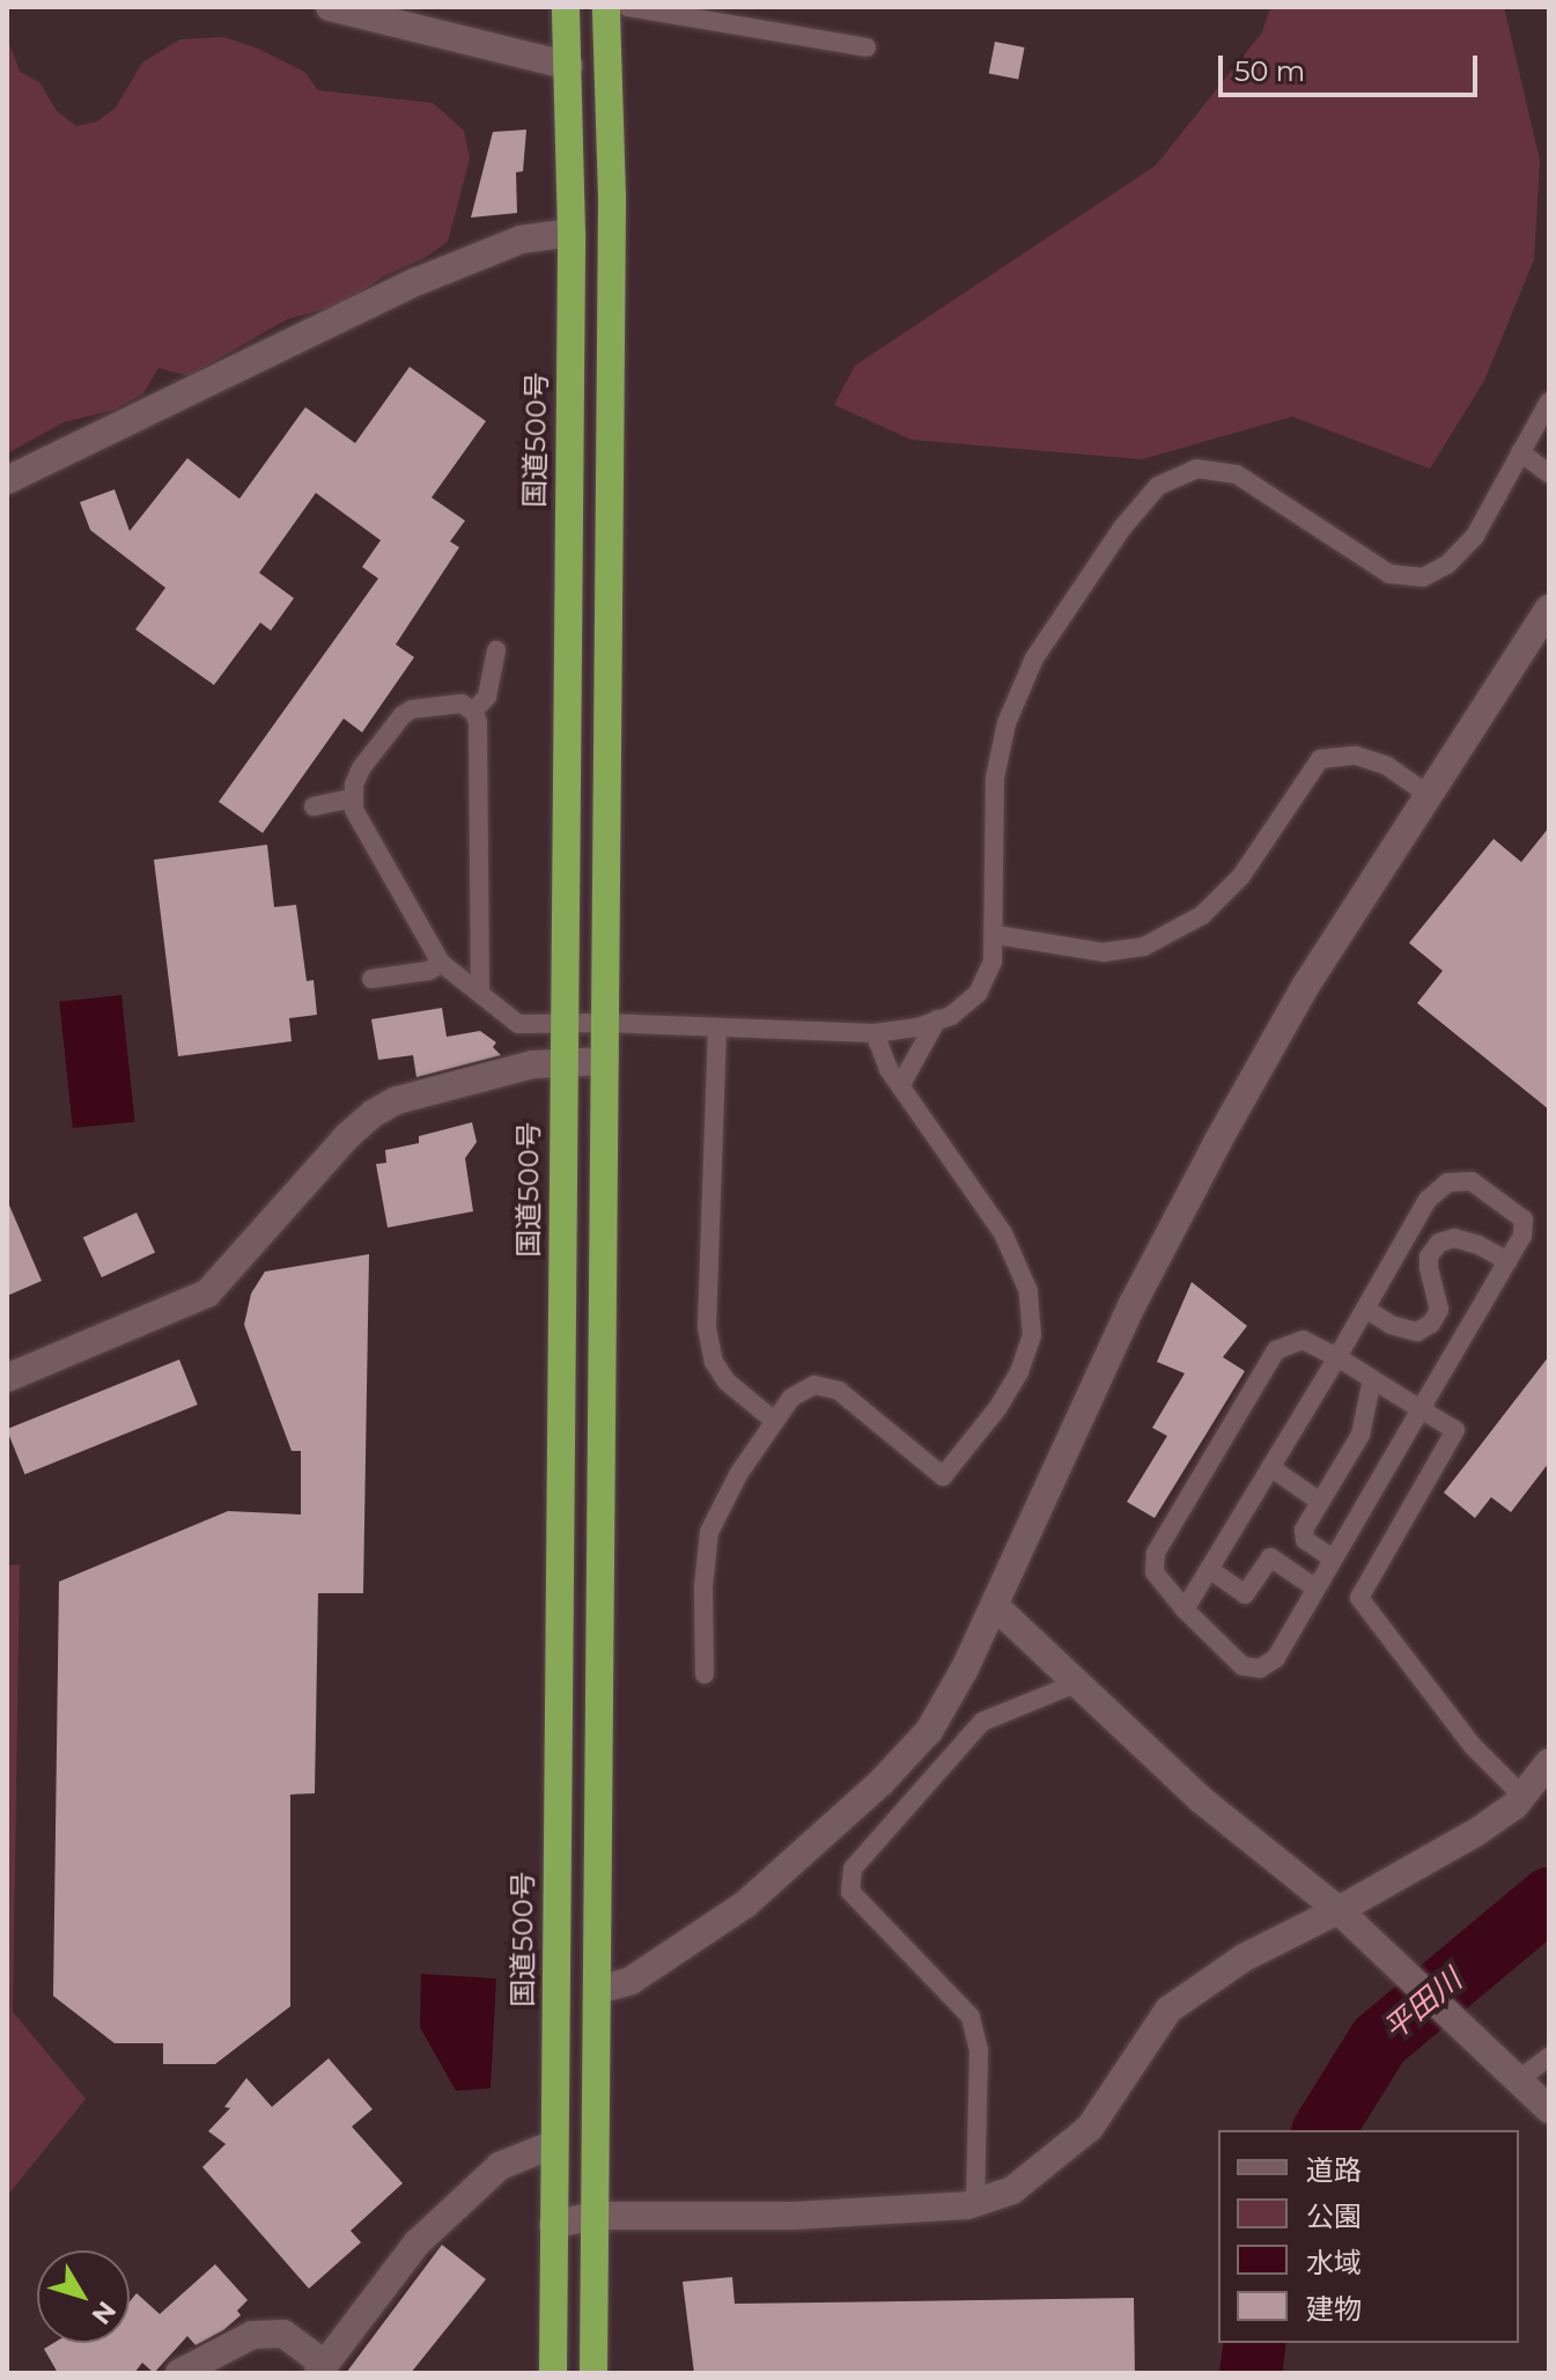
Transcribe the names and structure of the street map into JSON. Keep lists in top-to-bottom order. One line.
{"streets":{"highway":["国道500号"]},"water":["平田川"],"legend":["道路","公園","水域","建物"],"scale_bar":"50 m","north":"bottom right"}
